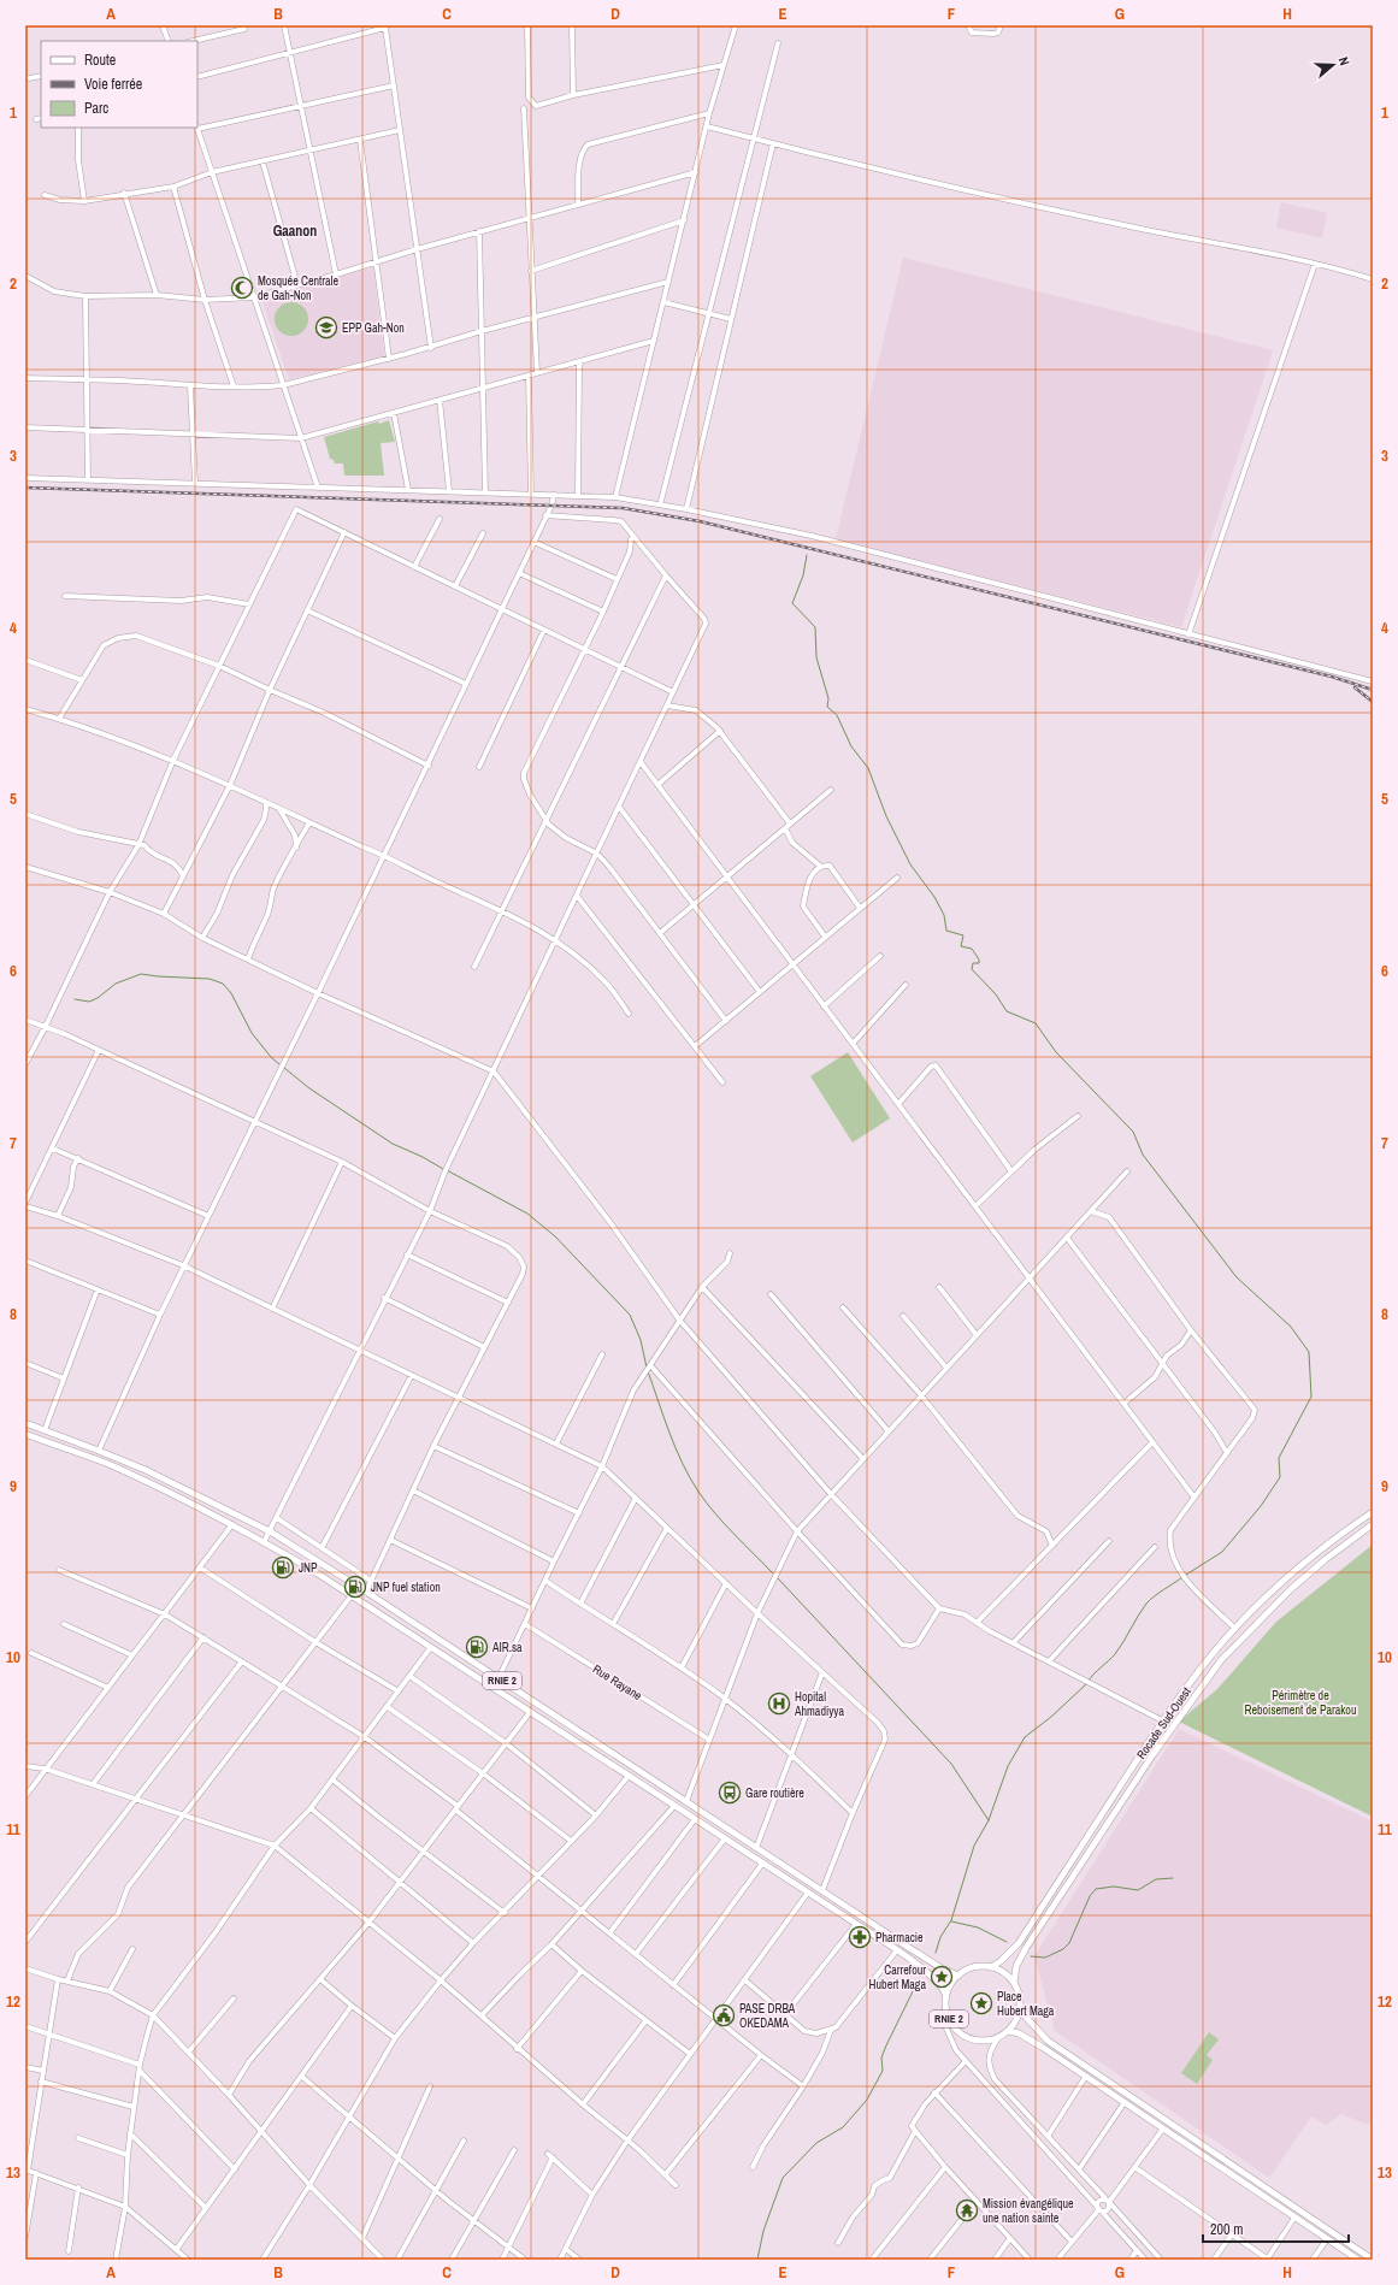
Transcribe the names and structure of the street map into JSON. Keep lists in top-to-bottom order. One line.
{"streets":{"main road":["RNIE 2","Rocade Sud-Ouest"],"street":["Rue Rayane"]},"crossings":[["RNIE 2","Rocade Sud-Ouest"]],"districts":["Gaanon"],"parks":["Périmètre de Reboisement de Parakou"],"places":{"mosque":["Mosquée Centrale de Gah-Non"],"school or university":["EPP Gah-Non"],"fuel station":["JNP","JNP fuel station","AIR.sa"],"hospital":["Hopital Ahmadiyya"],"bus stop":["Gare routière"],"pharmacy":["Pharmacie"],"place":["Carrefour Hubert Maga","Place Hubert Maga"],"public building":["PASE DRBA OKEDAMA"],"temple":["Mission évangélique une nation sainte"]},"legend":["Route","Voie ferrée","Parc"],"scale_bar":"200 m","north":"right","grid":{"columns":["A","B","C","D","E","F","G","H"],"rows":["1","2","3","4","5","6","7","8","9","10","11","12","13"]}}
